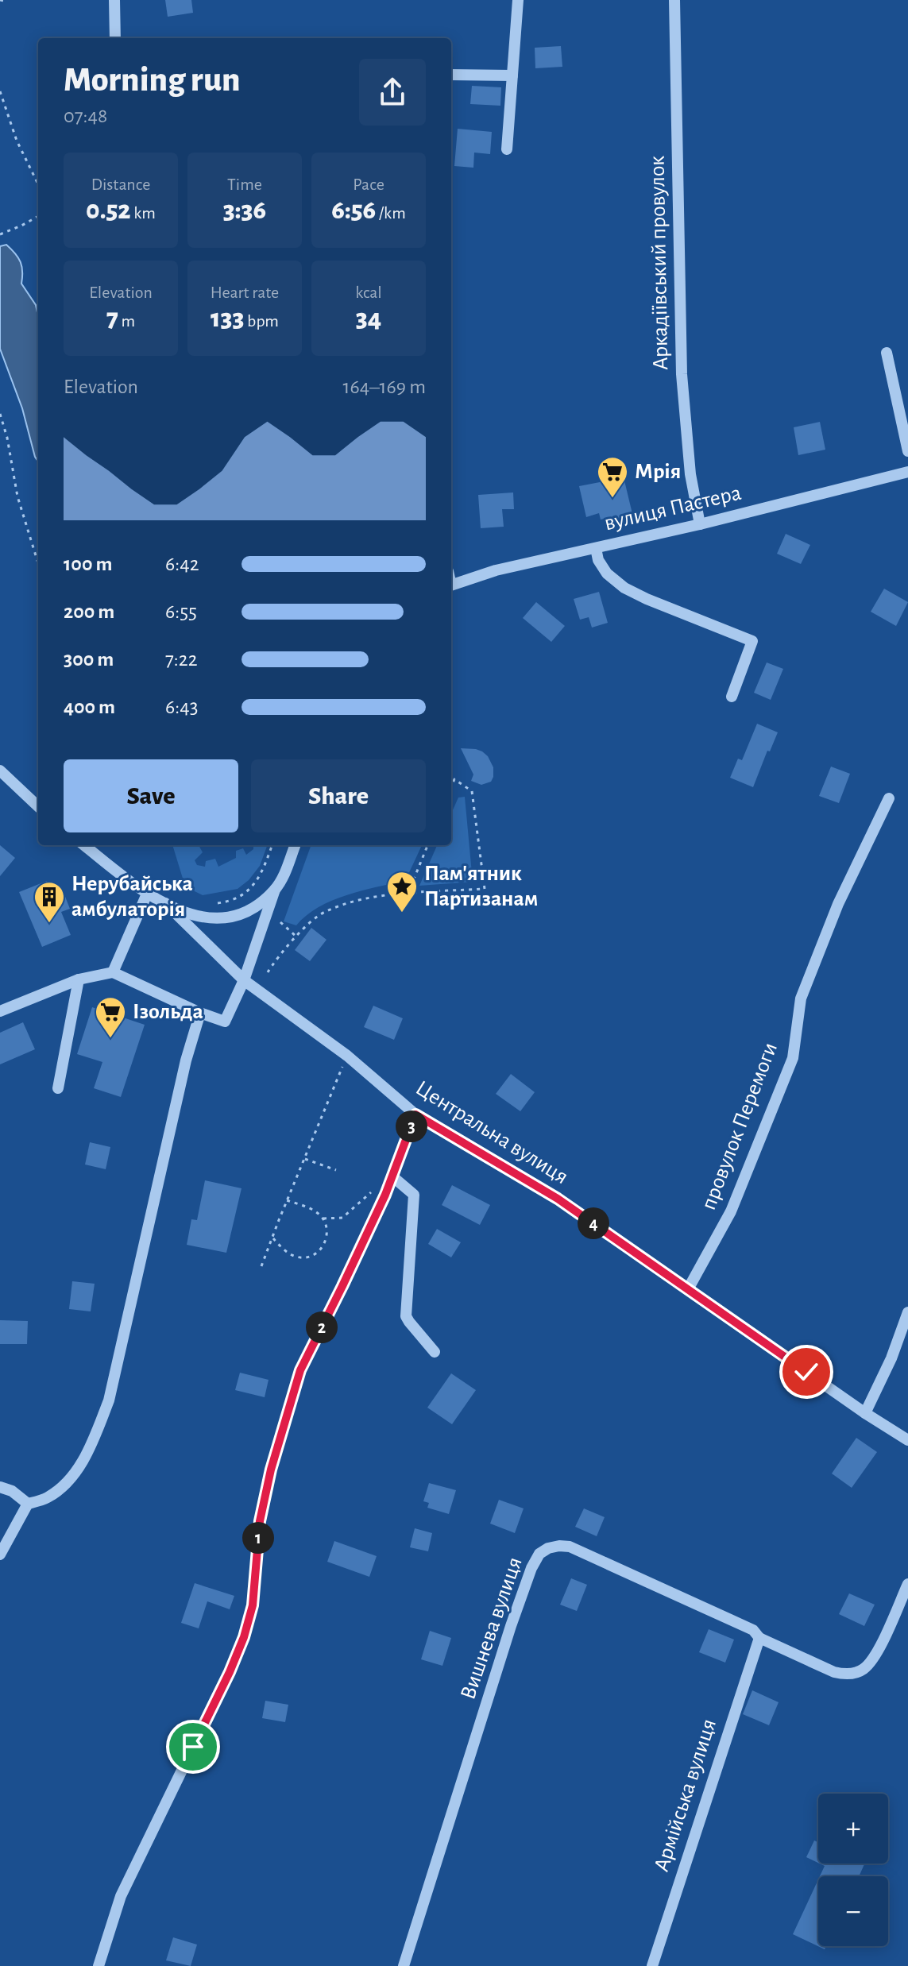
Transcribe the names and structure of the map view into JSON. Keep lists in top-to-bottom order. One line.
{"streets":{"street":["Аркадіївський провулок","вулиця Пастера","провулок Перемоги","Центральна вулиця","Вишнева вулиця","Армійська вулиця"]},"crossings":[["Аркадіївський провулок","вулиця Пастера"],["провулок Перемоги","Центральна вулиця"],["Вишнева вулиця","Армійська вулиця"]],"places":{"supermarket":["Мрія","Ізольда"],"place":["Пам'ятник Партизанам"],"building":["Нерубайська амбулаторія"]},"page":{"heading":["Morning run","07:48"],"stats":[["Distance","0.52 km"],["Time","3:36"],["Pace","6:56 /km"],["Elevation","7 m"],["Heart rate","133 bpm"],["kcal","34"]],"chart":["Elevation","164–169 m"],"list":[{"name":"100 m","note":"6:42"},{"name":"200 m","note":"6:55"},{"name":"300 m","note":"7:22"},{"name":"400 m","note":"6:43"}],"buttons":["Save","Share"],"pins":["3","4","2","1"],"map_buttons":["+","−"]}}
